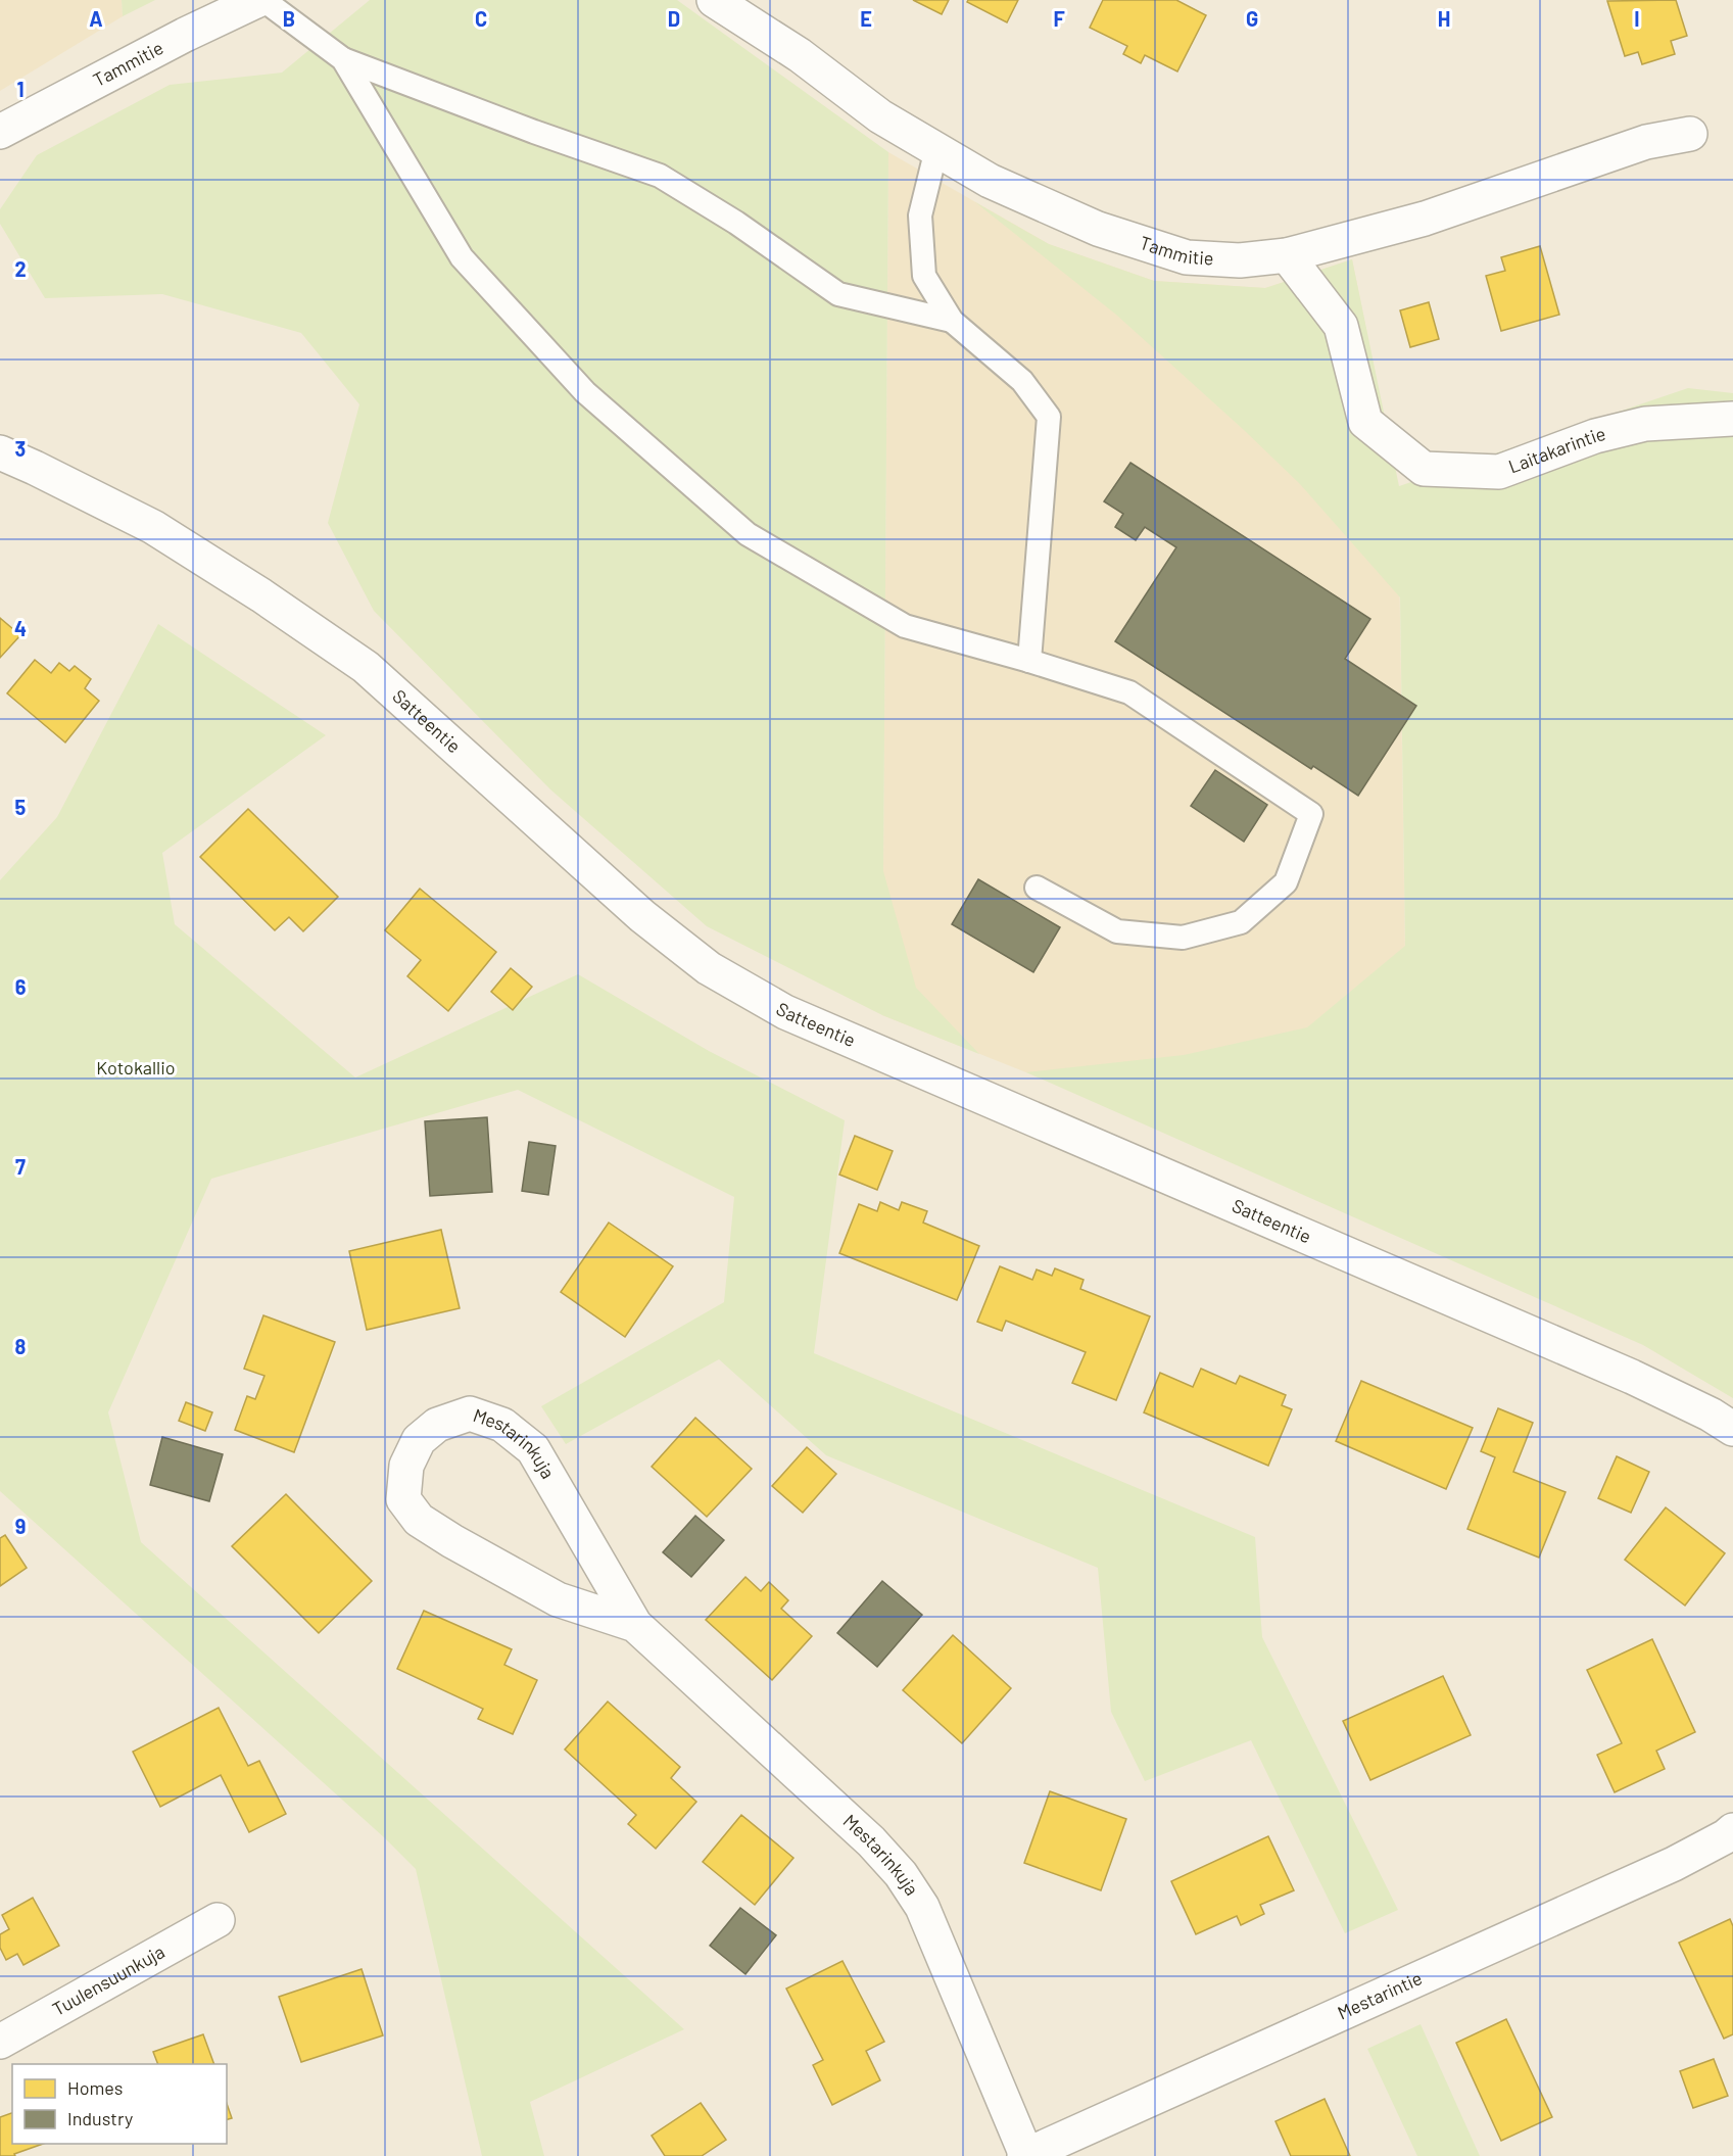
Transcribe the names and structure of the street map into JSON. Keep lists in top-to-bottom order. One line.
{"streets":{"street":["Tammitie","Laitakarintie","Satteentie","Mestarinkuja","Tuulensuunkuja","Mestarintie"]},"crossings":[["Tammitie","Laitakarintie"],["Mestarinkuja","Mestarintie"]],"parks":["Kotokallio"],"legend":["Homes","Industry"],"grid":{"columns":["A","B","C","D","E","F","G","H","I"],"rows":["1","2","3","4","5","6","7","8","9"]}}
